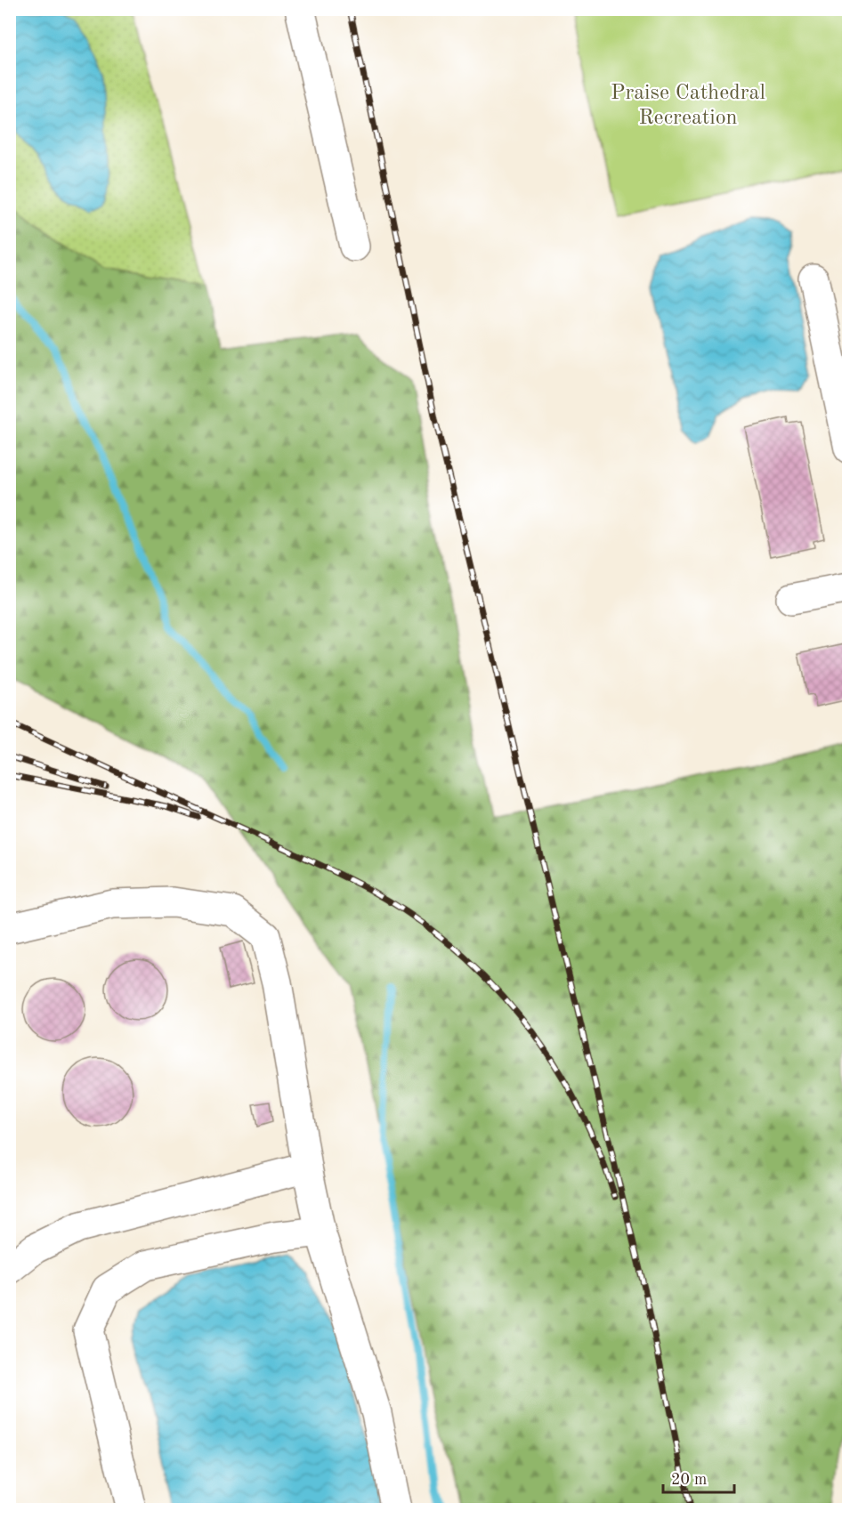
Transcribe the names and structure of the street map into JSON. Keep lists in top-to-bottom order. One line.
{"parks":["Praise Cathedral Recreation"],"scale_bar":"20 m"}
